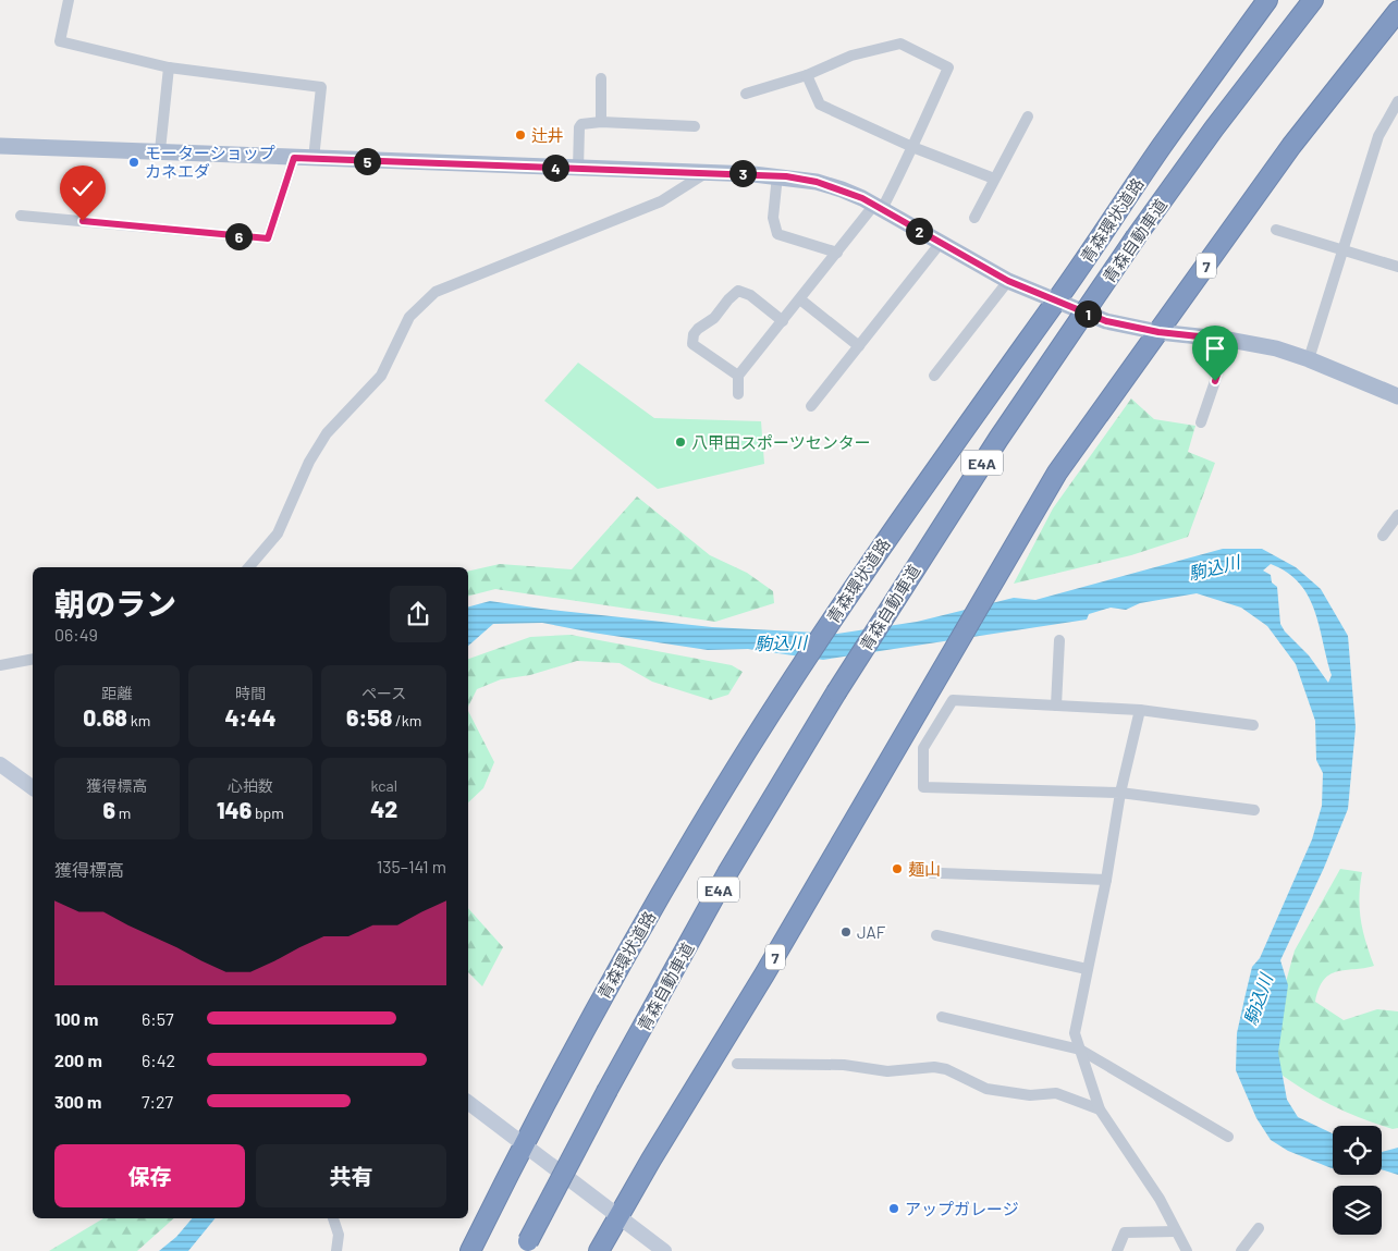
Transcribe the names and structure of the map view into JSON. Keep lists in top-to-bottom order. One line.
{"streets":{"highway":["青森環状道路","青森自動車道","7","E4A"]},"water":["駒込川"],"places":["辻井","モーターショップ カネエダ","八甲田スポーツセンター","麺山","JAF","アップガレージ"],"page":{"pins":["5","4","3","2","6","1"],"heading":["朝のラン","06:49"],"stats":[["距離","0.68 km"],["時間","4:44"],["ペース","6:58 /km"],["獲得標高","6 m"],["心拍数","146 bpm"],["kcal","42"]],"chart":["獲得標高","135–141 m"],"list":[{"name":"100 m","note":"6:57"},{"name":"200 m","note":"6:42"},{"name":"300 m","note":"7:27"}],"buttons":["保存","共有"]}}
